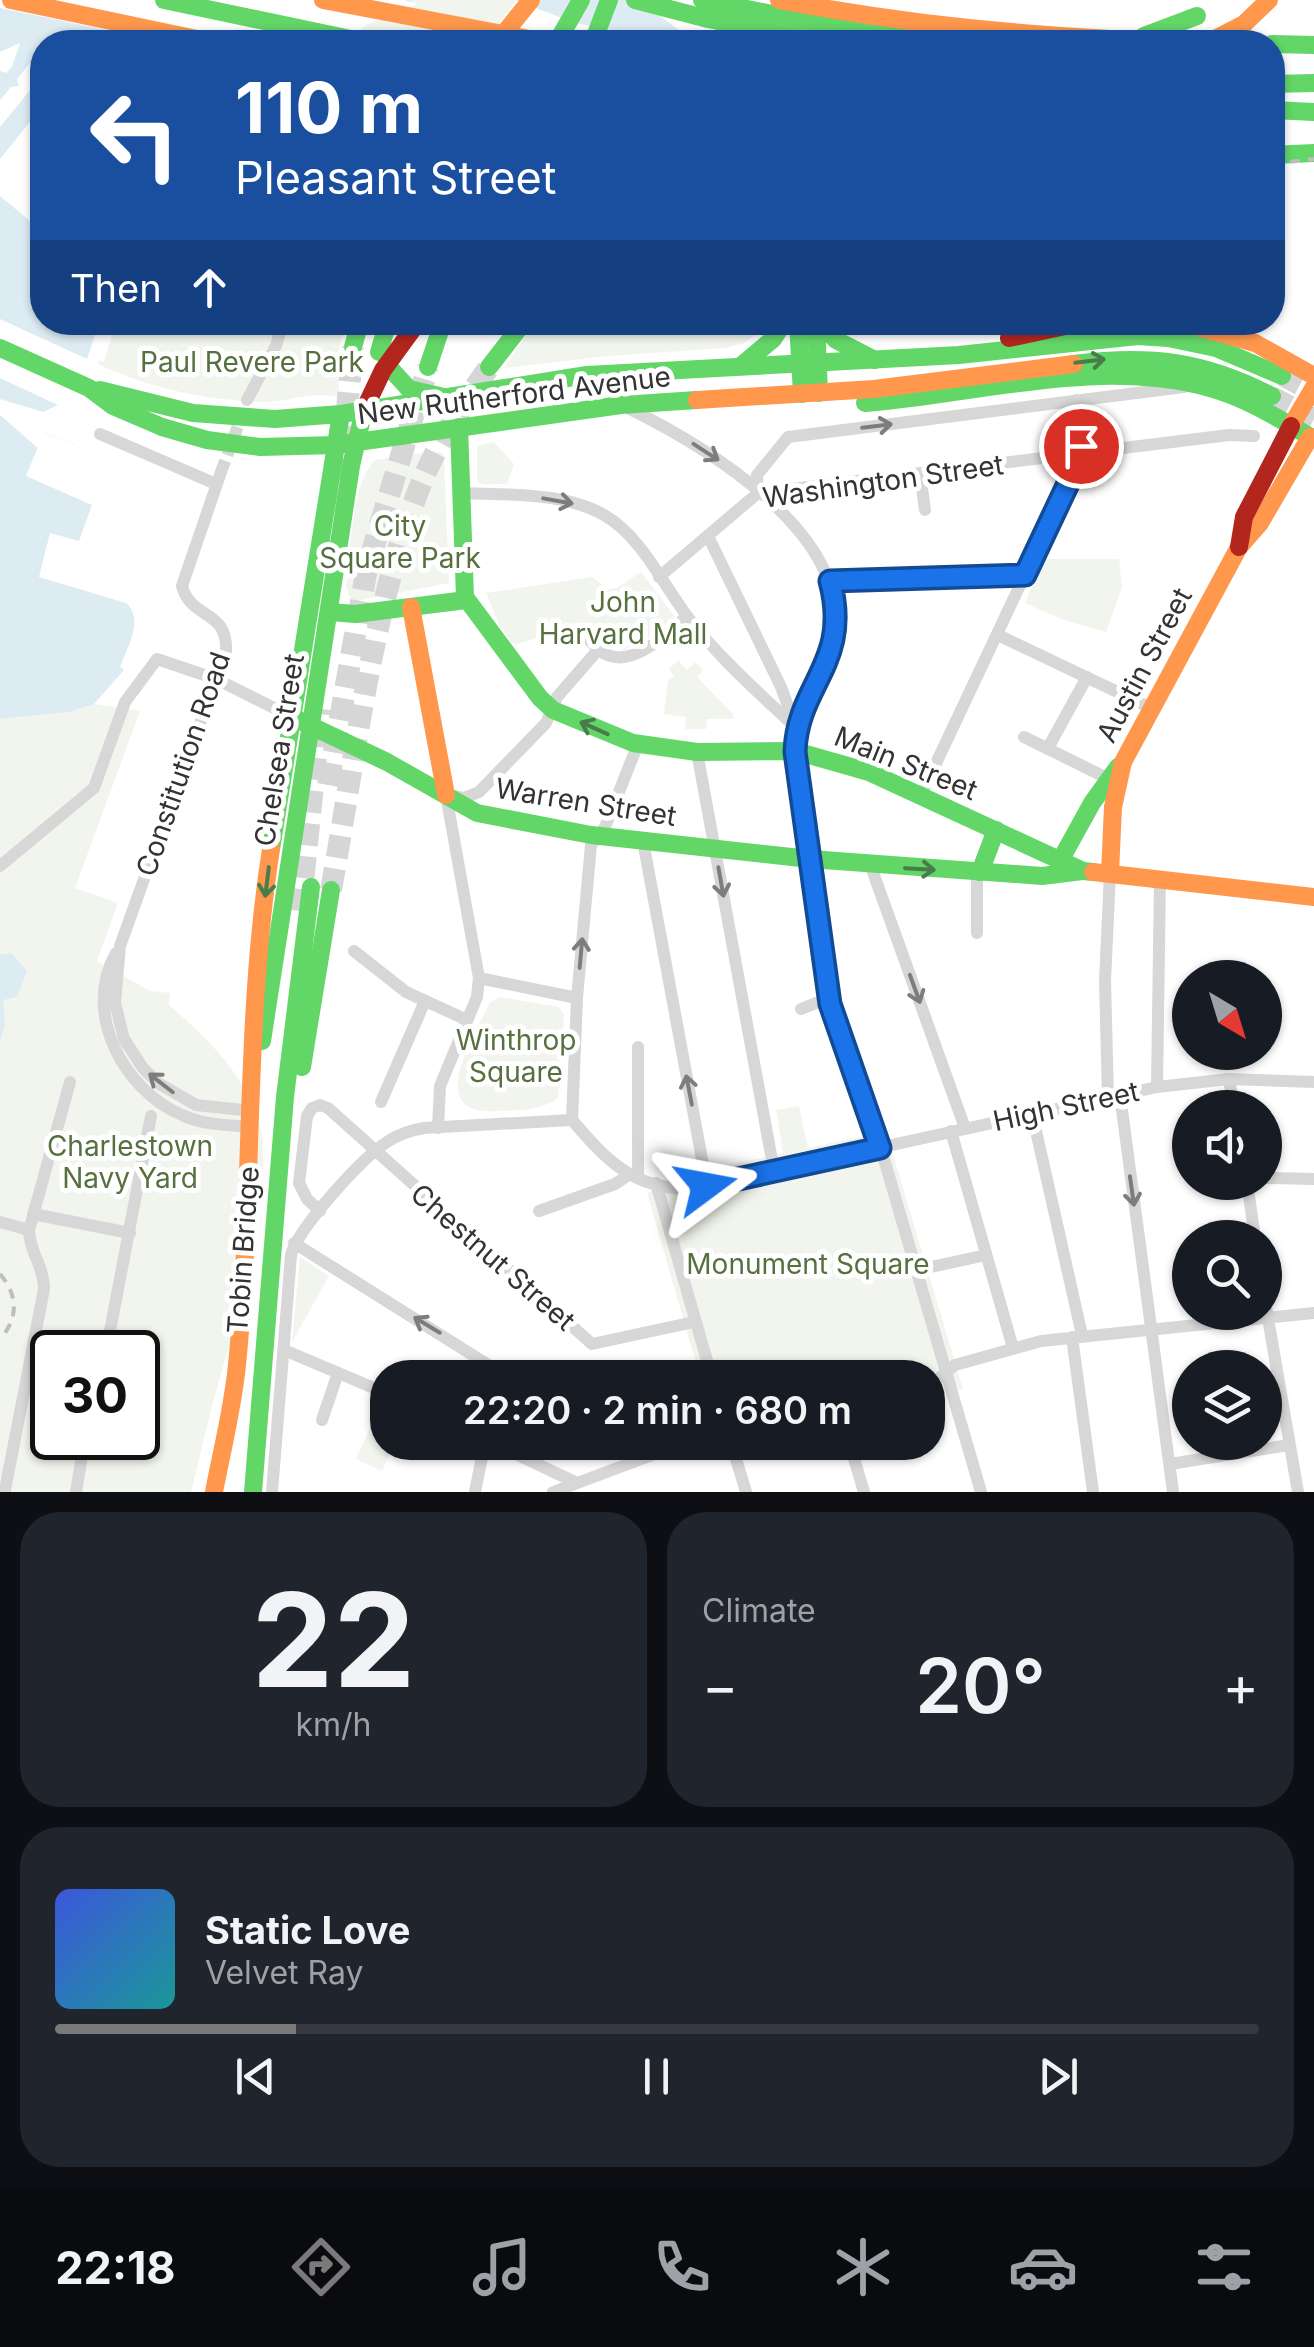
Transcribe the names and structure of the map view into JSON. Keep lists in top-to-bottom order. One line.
{"streets":{"main road":["New Rutherford Avenue","Austin Street","Chelsea Street","Main Street","Warren Street","Tobin Bridge"],"street":["Washington Street","Constitution Road","High Street","Chestnut Street"]},"crossings":[["New Rutherford Avenue","Austin Street"],["New Rutherford Avenue","Chelsea Street"],["Austin Street","Main Street"],["Chelsea Street","Constitution Road"],["Chelsea Street","Warren Street"],["Main Street","Warren Street"],["Constitution Road","Warren Street"]],"parks":["Paul Revere Park","City Square Park","John Harvard Mall","Winthrop Square","Charlestown Navy Yard","Monument Square"],"north":"bottom right","page":{"turn":["110 m","Pleasant Street"],"then":"Then","limit":"30","trip":"22:20 · 2 min · 680 m","tile":[["22","km/h"],"Climate"],"heat":["−","20°","+"],"song":["Static Love","Velvet Ray"],"tabs":"22:18"}}
